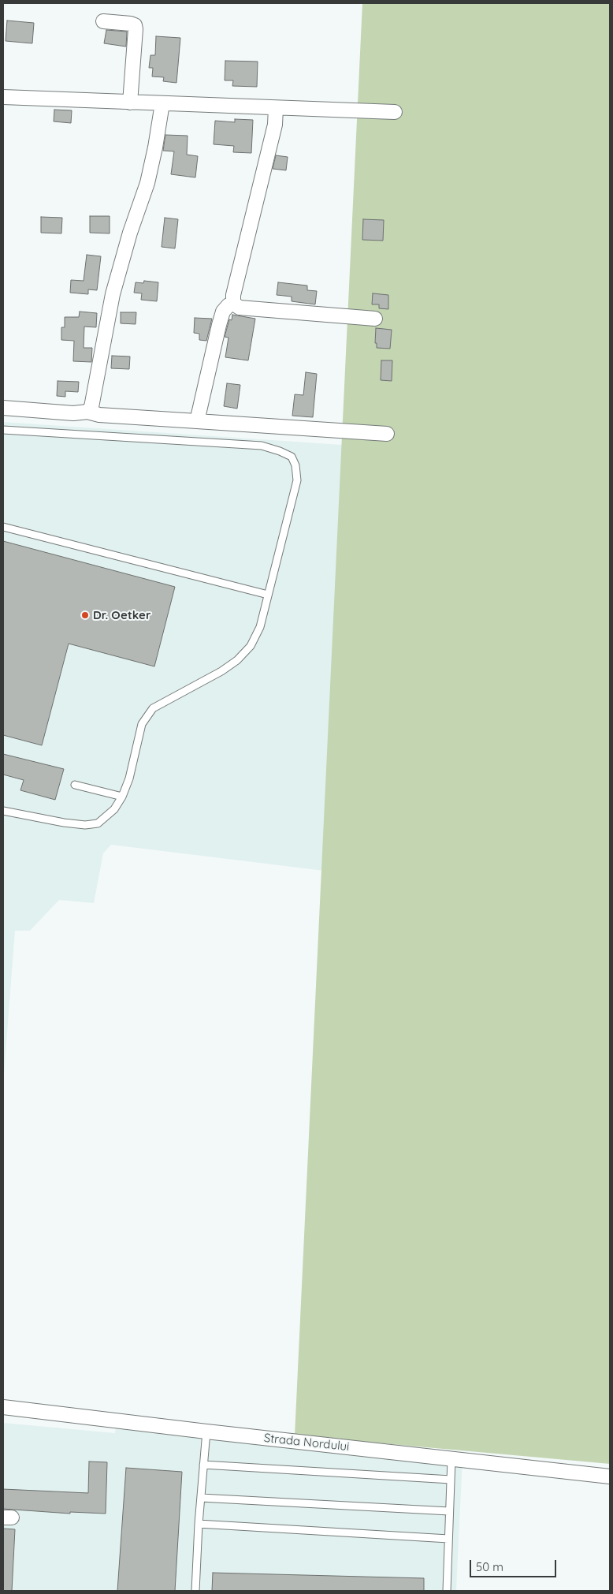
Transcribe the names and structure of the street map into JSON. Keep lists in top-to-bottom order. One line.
{"streets":{"street":["Strada Nordului"]},"places":["Dr. Oetker"],"scale_bar":"50 m"}
